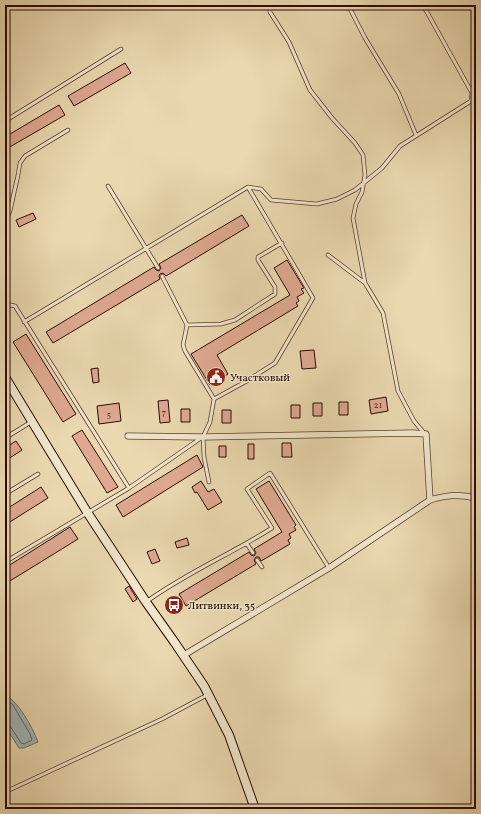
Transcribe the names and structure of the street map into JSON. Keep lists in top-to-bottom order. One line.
{"places":{"public building":["Участковый"],"bus stop":["Литвинки, 35"]},"house_numbers":["21","7","5"]}
